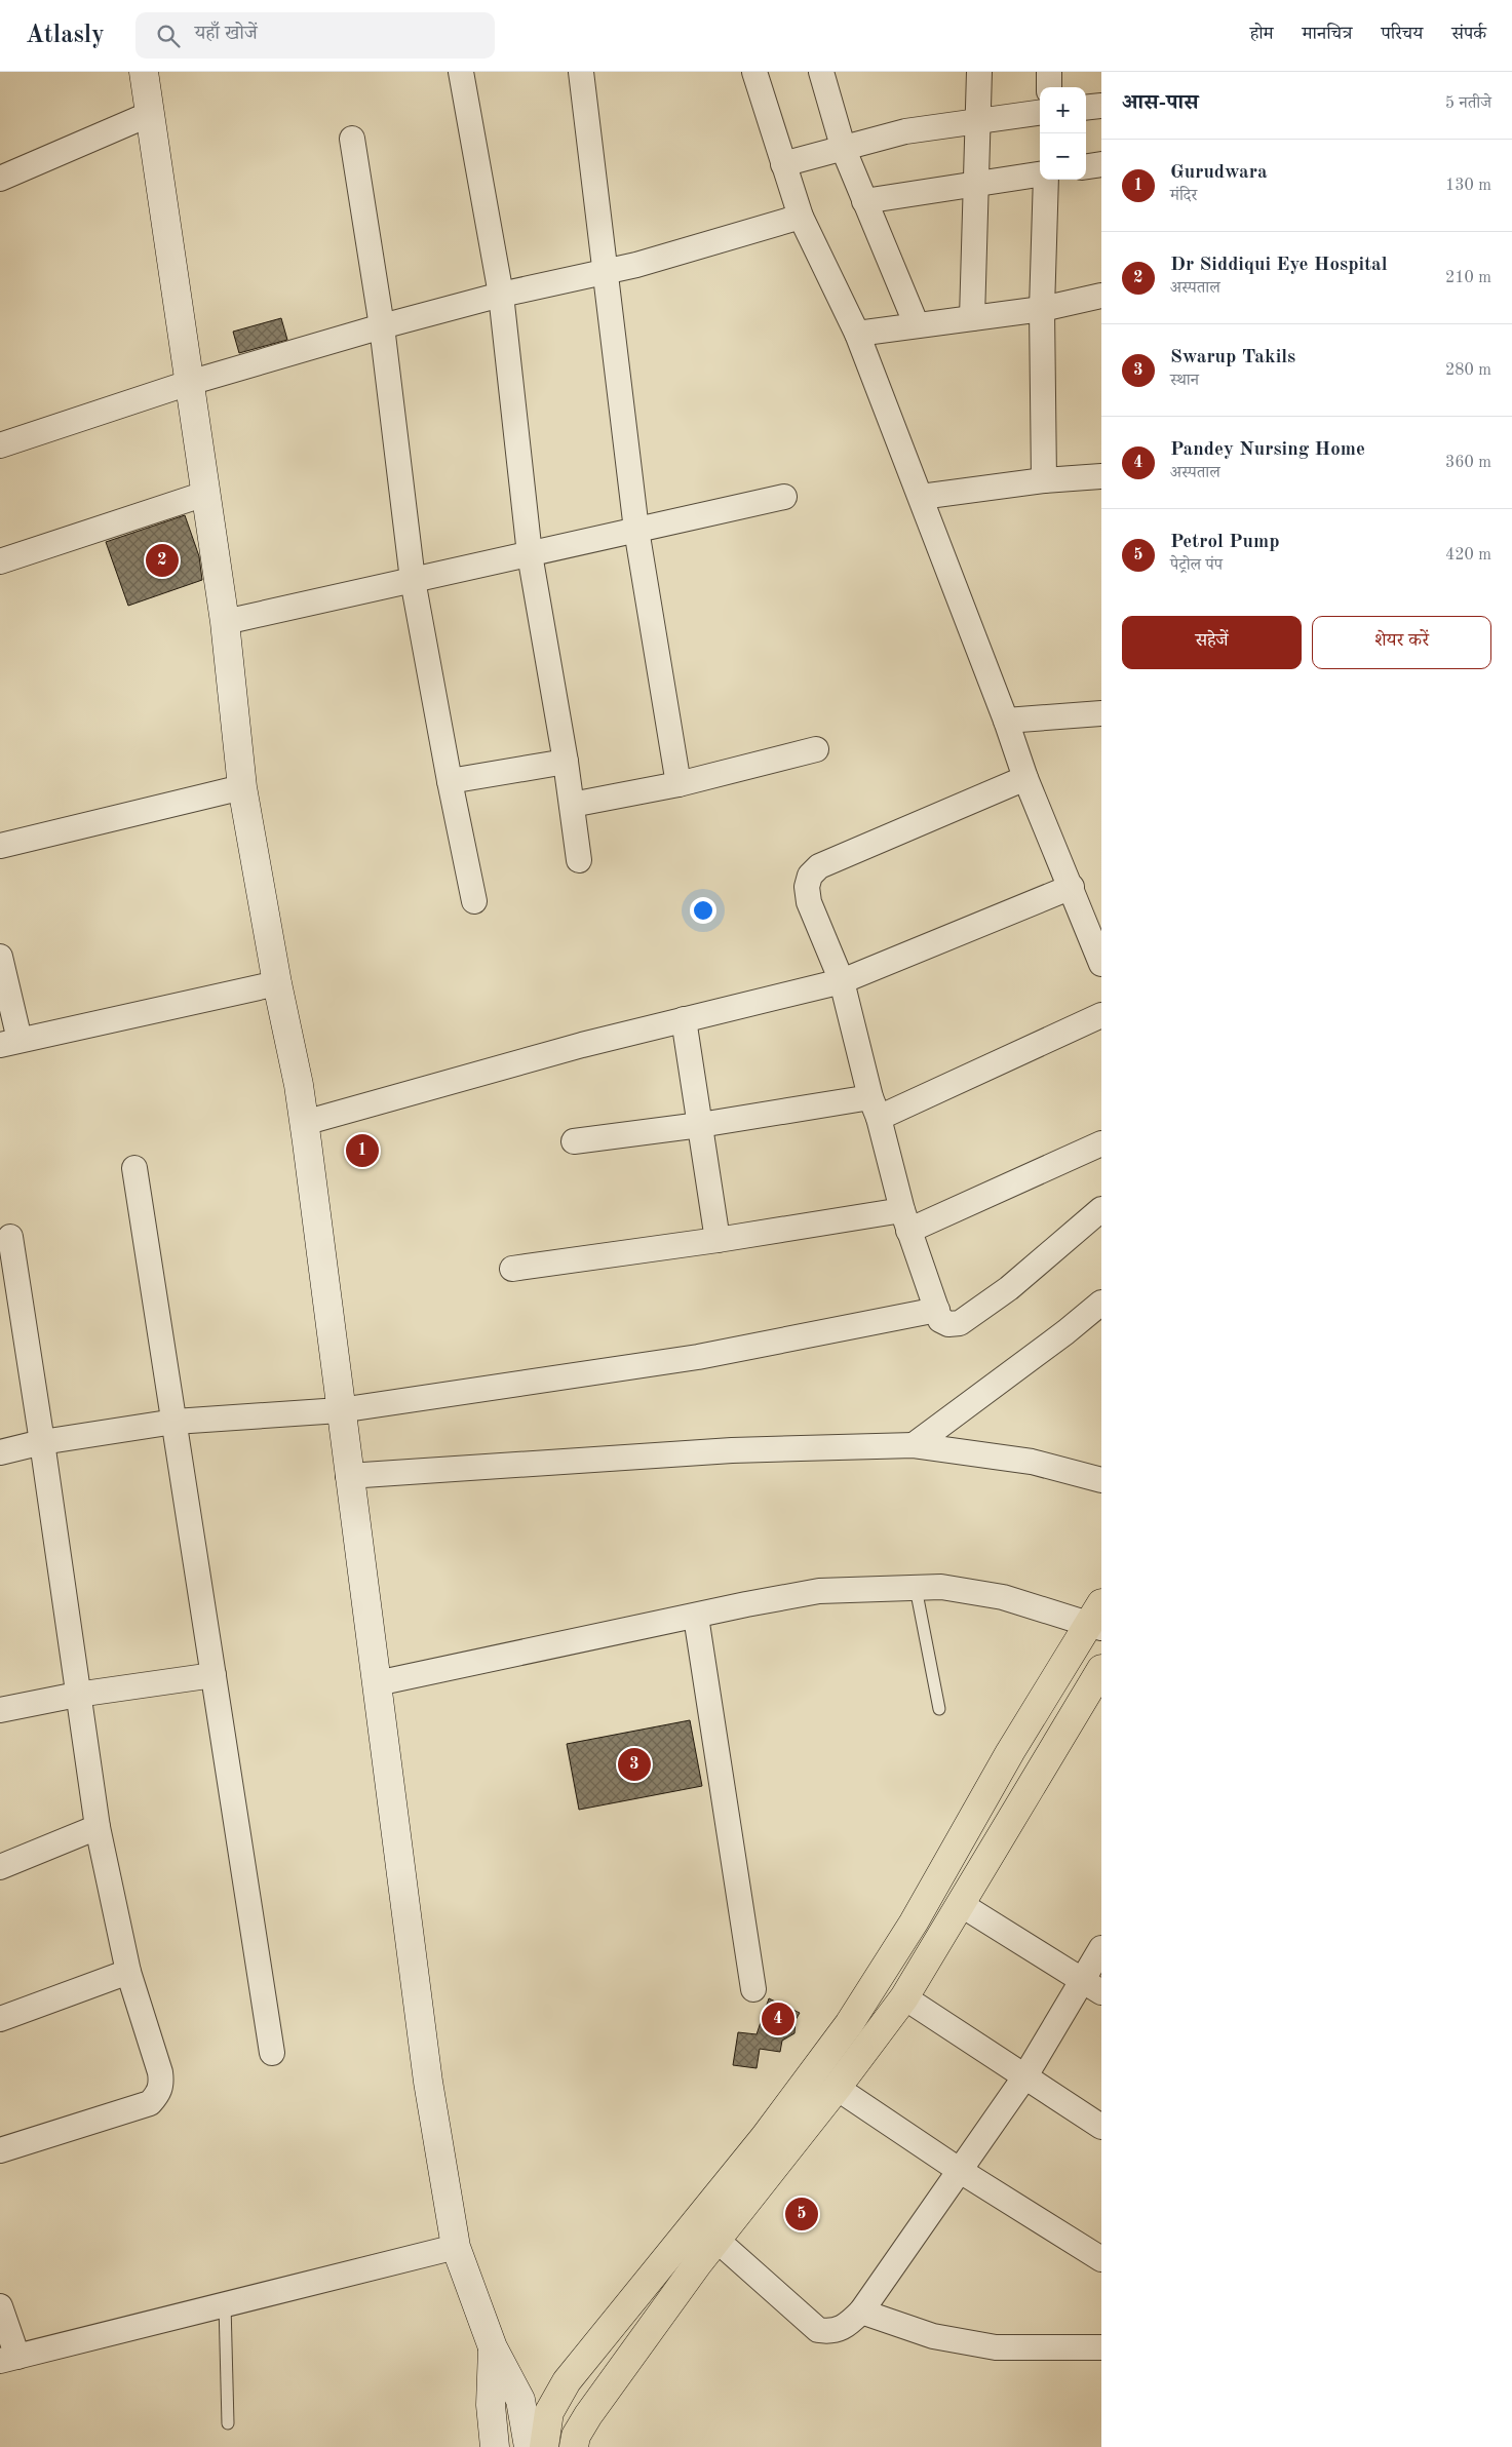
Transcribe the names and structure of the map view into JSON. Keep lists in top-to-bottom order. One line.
{"page":{"header":"Atlasly","search":"यहाँ खोजें","nav":["होम","मानचित्र","परिचय","संपर्क"],"heading":["आस-पास","5 नतीजे"],"map_buttons":["+","−"],"list":[{"mark":"1","name":"Gurudwara","note":"मंदिर","value":"130 m"},{"mark":"2","name":"Dr Siddiqui Eye Hospital","note":"अस्पताल","value":"210 m"},{"mark":"3","name":"Swarup Takils","note":"स्थान","value":"280 m"},{"mark":"4","name":"Pandey Nursing Home","note":"अस्पताल","value":"360 m"},{"mark":"5","name":"Petrol Pump","note":"पेट्रोल पंप","value":"420 m"}],"pins":["2","1","3","4","5"],"buttons":["सहेजें","शेयर करें"]}}
